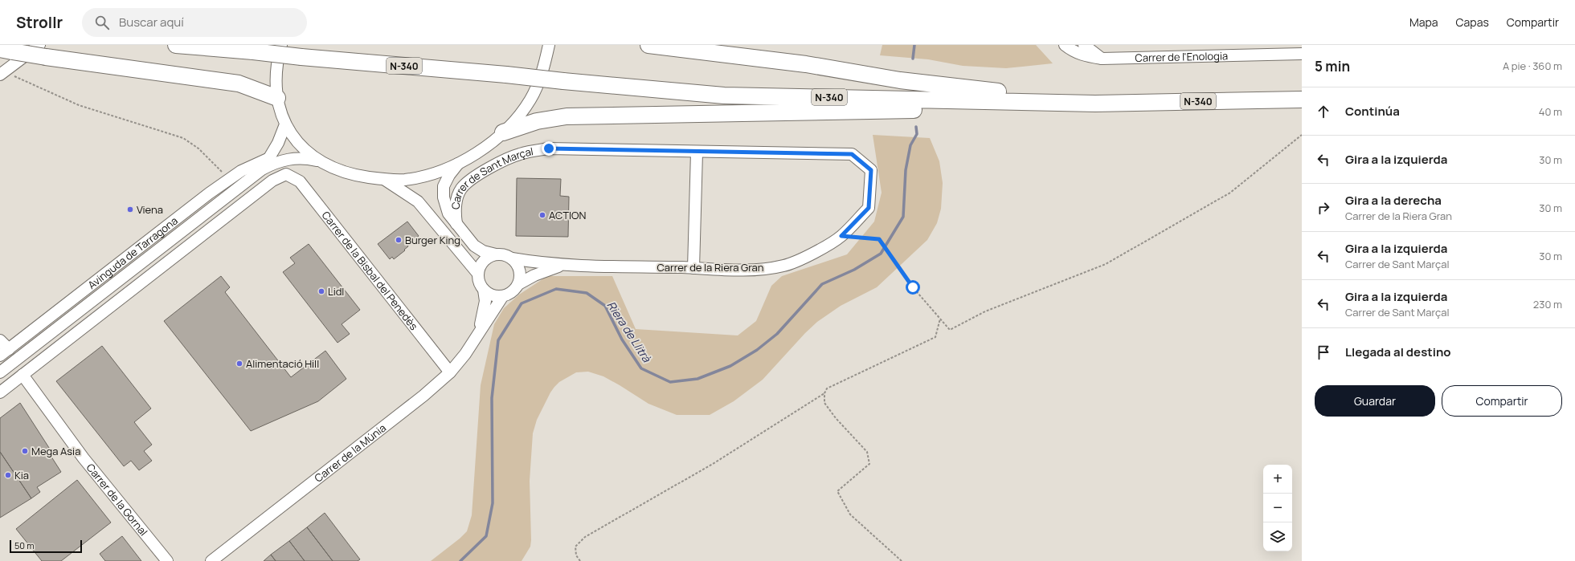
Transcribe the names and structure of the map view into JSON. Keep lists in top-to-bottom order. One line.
{"streets":{"highway":["N-340"],"street":["Carrer de l'Enologia","Carrer de Sant Marçal","Avinguda de Tarragona","Carrer de la Riera Gran","Carrer de la Bisbal del Penedès","Carrer de la Múnia","Carrer de la Gornal"]},"crossings":[["Carrer de Sant Marçal","Carrer de la Riera Gran"],["Carrer de la Riera Gran","Carrer de la Múnia"],["Carrer de la Bisbal del Penedès","Carrer de la Múnia"]],"water":["Riera de Llitrà"],"places":["Viena","ACTION","Burger King","Lidl","Alimentació Hill","Mega Asia","Kia"],"scale_bar":"50 m","page":{"header":"Strollr","search":"Buscar aquí","nav":["Mapa","Capas","Compartir"],"heading":["5 min","A pie · 360 m"],"list":[["Continúa","40 m"],["Gira a la izquierda","30 m"],["Gira a la derecha","Carrer de la Riera Gran","30 m"],["Gira a la izquierda","Carrer de Sant Marçal","30 m"],["Gira a la izquierda","Carrer de Sant Marçal","230 m"],"Llegada al destino"],"buttons":["Guardar","Compartir"],"map_buttons":["+","−"],"scale":"50 m"}}
